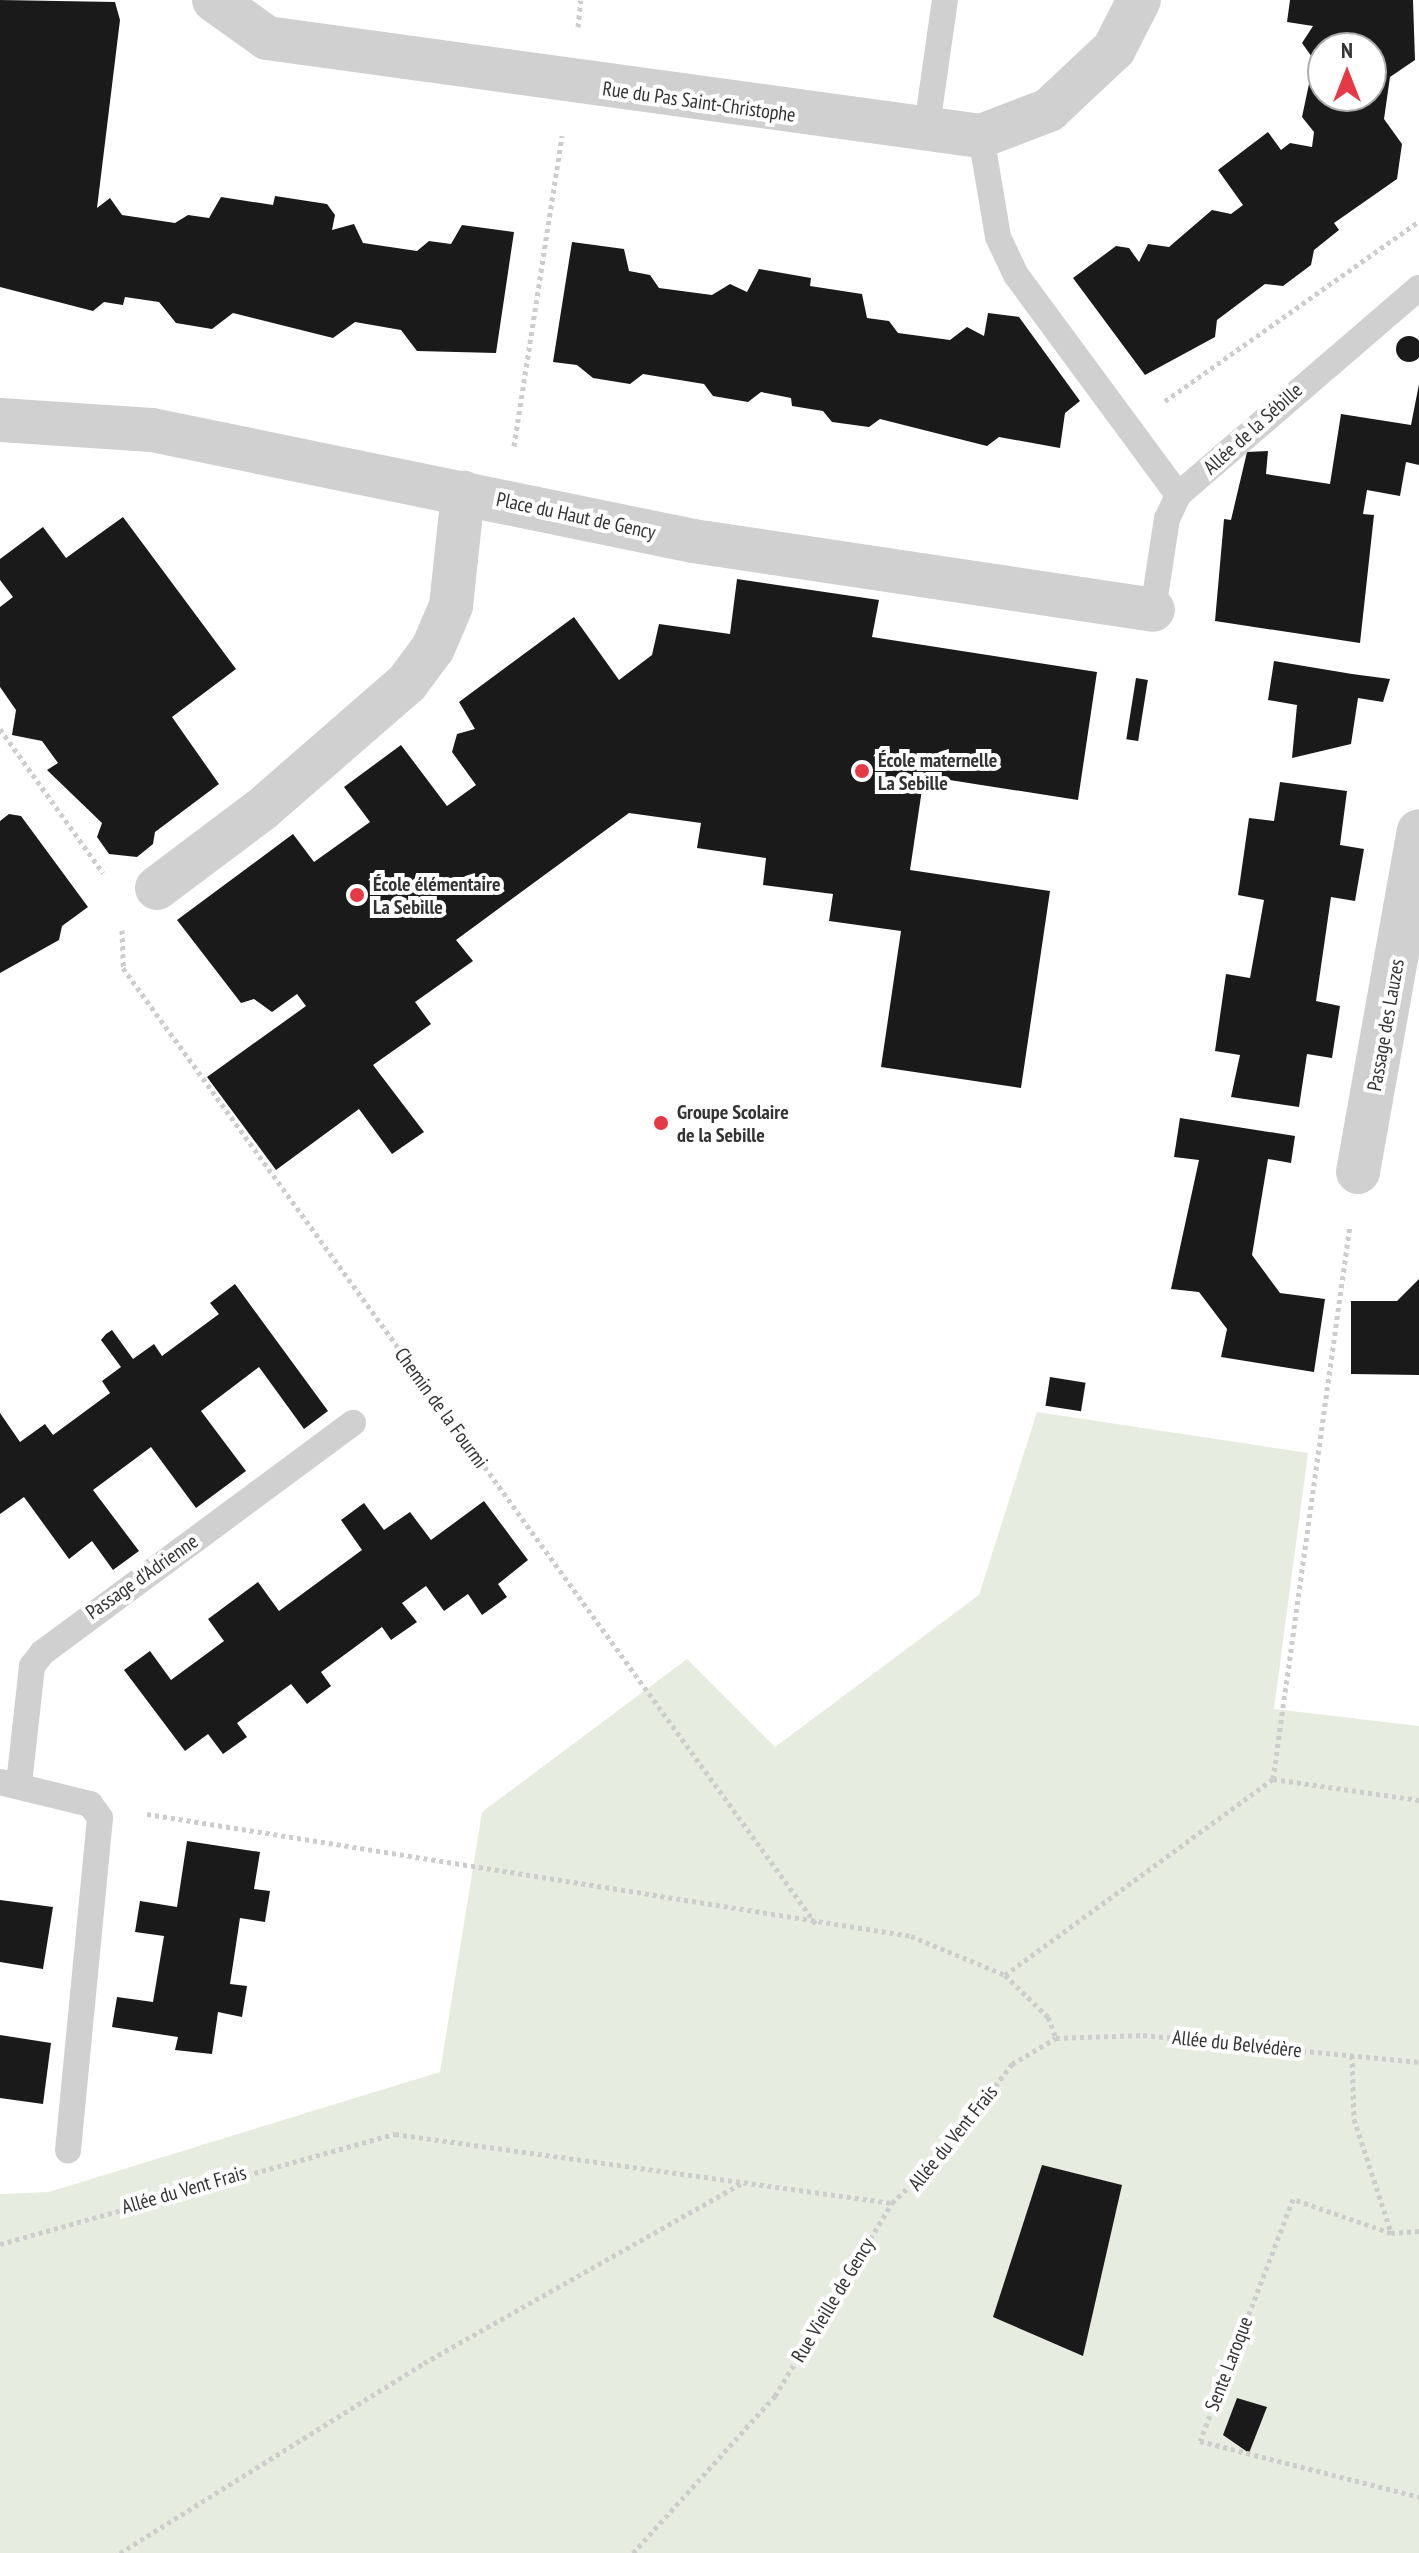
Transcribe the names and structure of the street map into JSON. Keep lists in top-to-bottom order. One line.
{"streets":{"street":["Rue du Pas Saint-Christophe","Place du Haut de Gency","Passage des Lauzes"],"lane":["Allée de la Sébille","Passage d'Adrienne"],"path":["Chemin de la Fourmi","Allée du Belvédère","Allée du Vent Frais","Rue Vieille de Gency","Sente Laroque"]},"crossings":[["Allée du Belvédère","Allée du Vent Frais"],["Allée du Vent Frais","Rue Vieille de Gency"]],"places":["École maternelle La Sebille","École élémentaire La Sebille","Groupe Scolaire de la Sebille"],"north":"top"}
